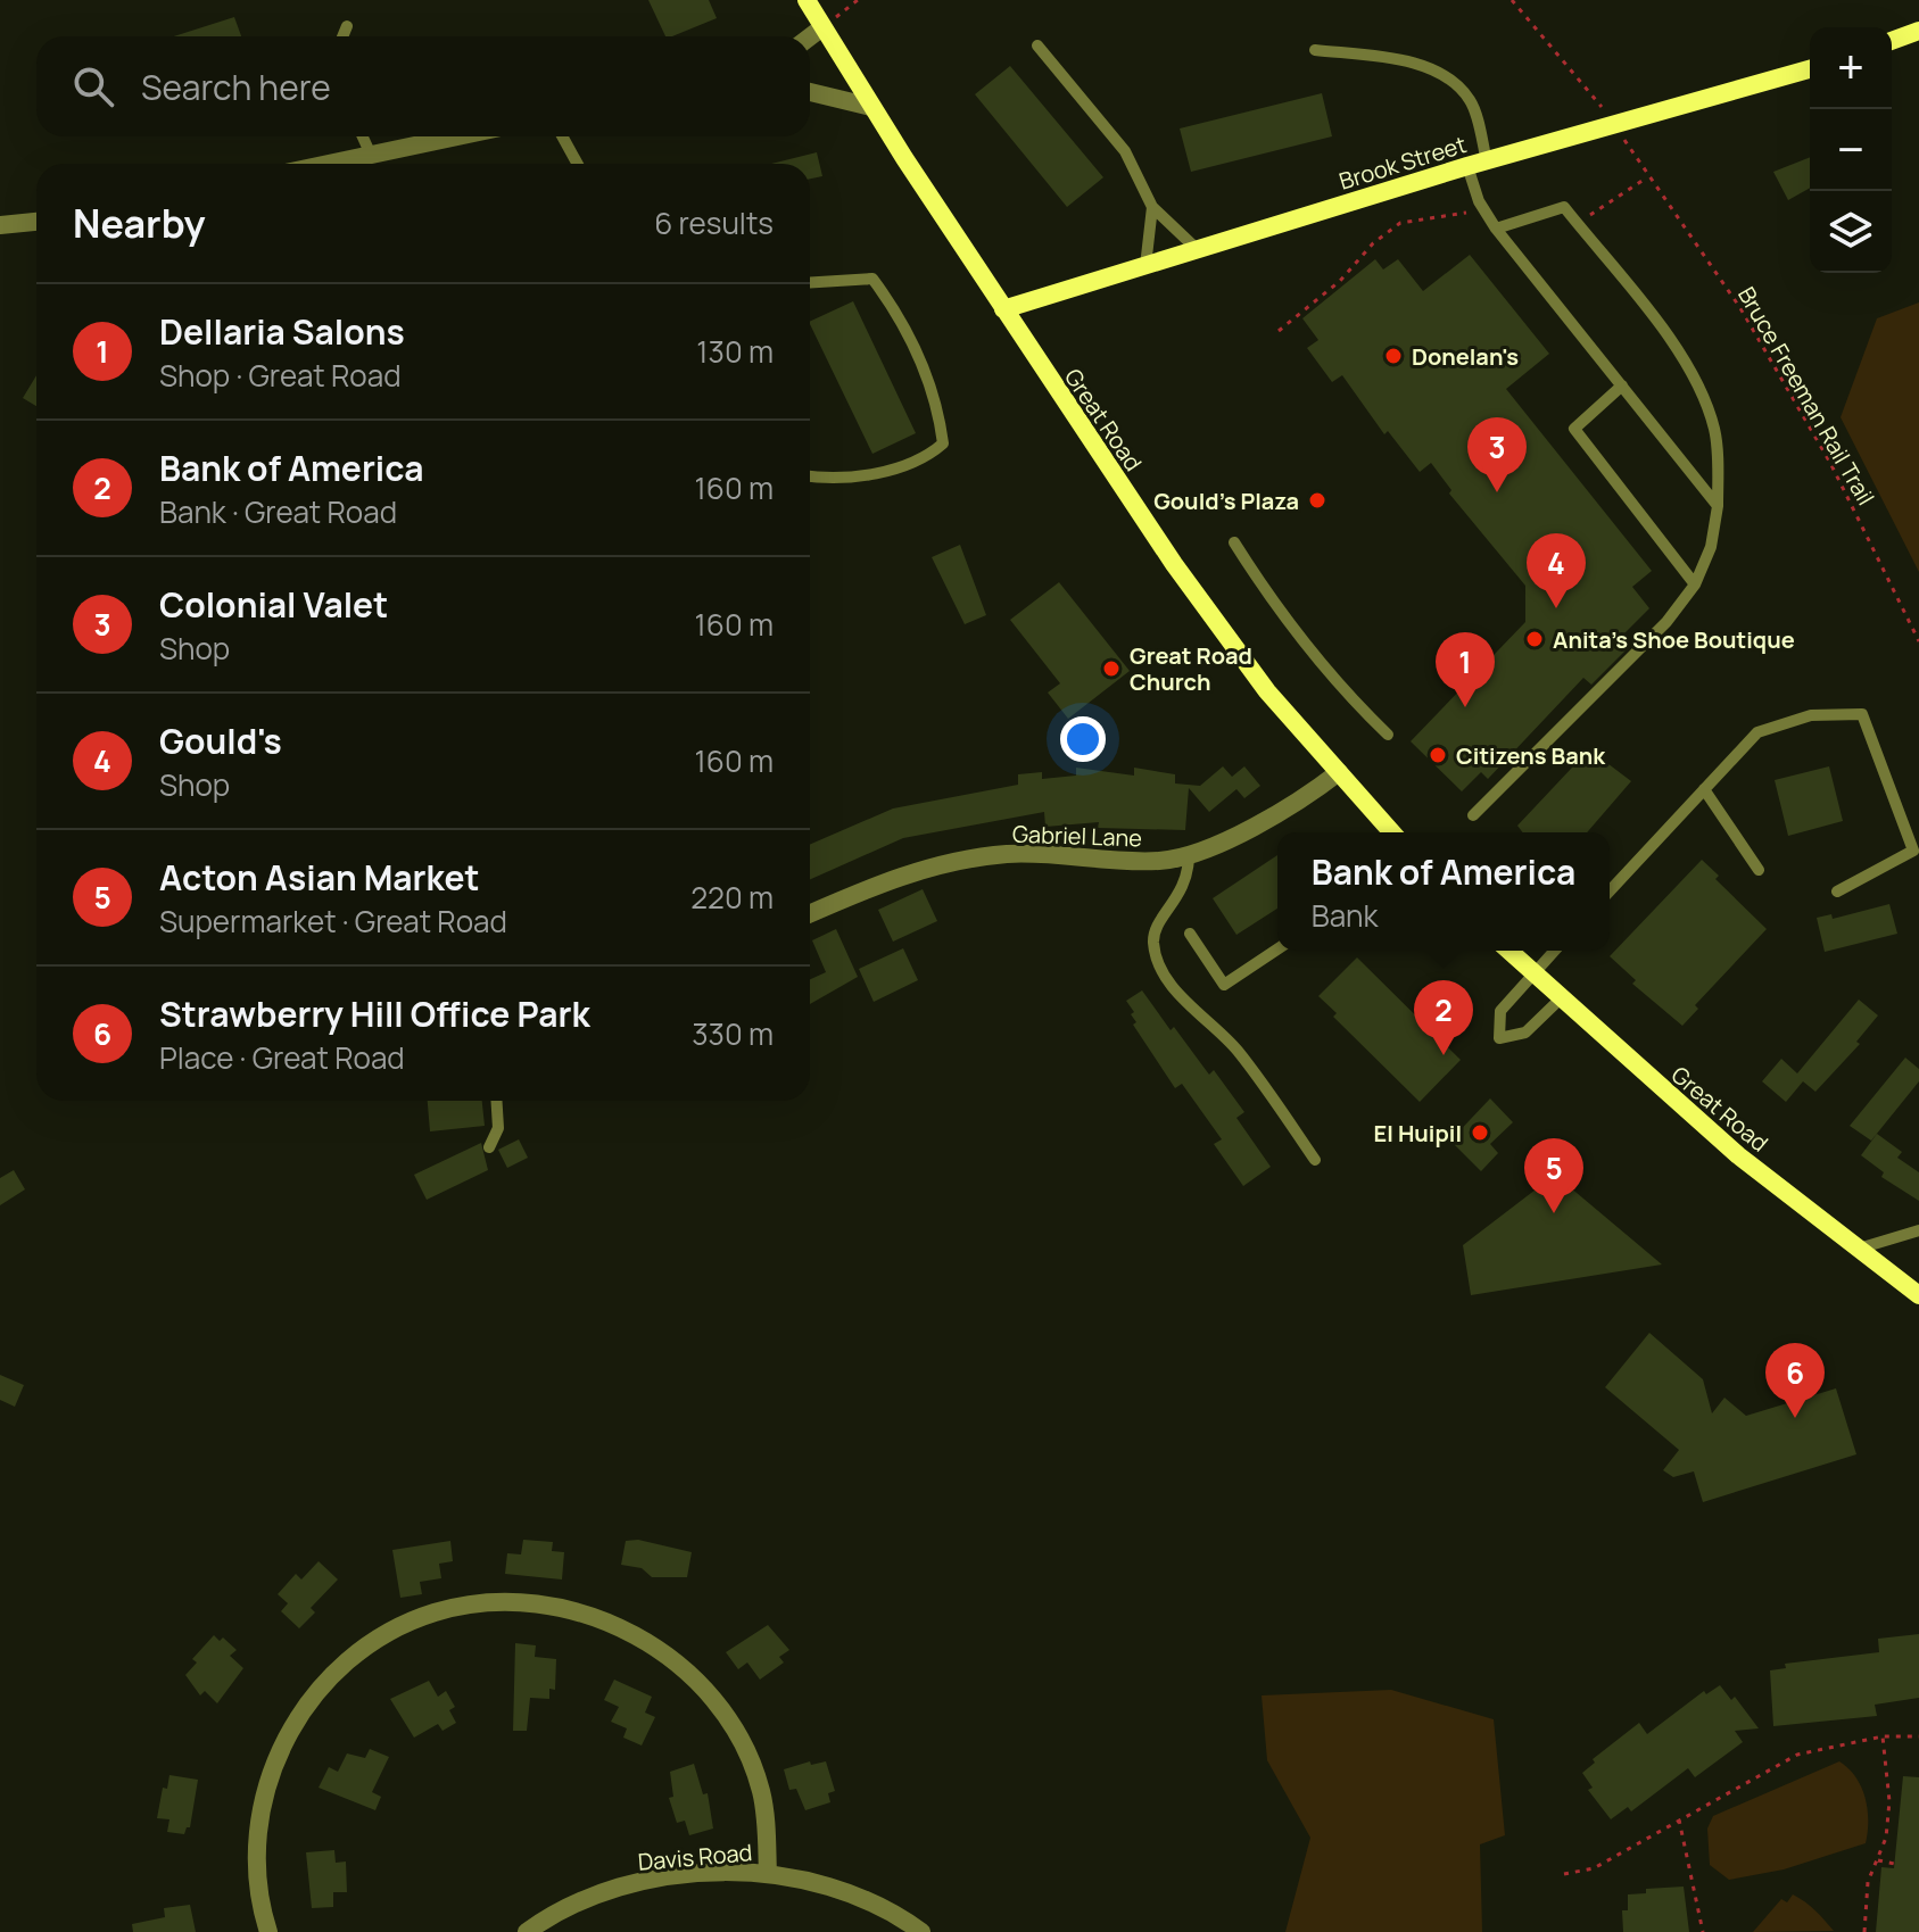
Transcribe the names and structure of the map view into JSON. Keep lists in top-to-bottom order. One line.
{"streets":{"main road":["Brook Street","Great Road"],"street":["Gabriel Lane","Davis Road"],"path":["Bruce Freeman Rail Trail"]},"crossings":[["Brook Street","Great Road"],["Great Road","Gabriel Lane"]],"places":["Donelan's","Gould's Plaza","Anita's Shoe Boutique","Great Road Church","Citizens Bank","El Huipil"],"page":{"map_buttons":["+","−"],"search":"Search here","heading":["Nearby","6 results"],"list":[{"mark":"1","name":"Dellaria Salons","note":"Shop · Great Road","value":"130 m"},{"mark":"2","name":"Bank of America","note":"Bank · Great Road","value":"160 m"},{"mark":"3","name":"Colonial Valet","note":"Shop","value":"160 m"},{"mark":"4","name":"Gould's","note":"Shop","value":"160 m"},{"mark":"5","name":"Acton Asian Market","note":"Supermarket · Great Road","value":"220 m"},{"mark":"6","name":"Strawberry Hill Office Park","note":"Place · Great Road","value":"330 m"}],"pins":["3","4","1","2","5","6"],"popup":["Bank of America","Bank"]}}
